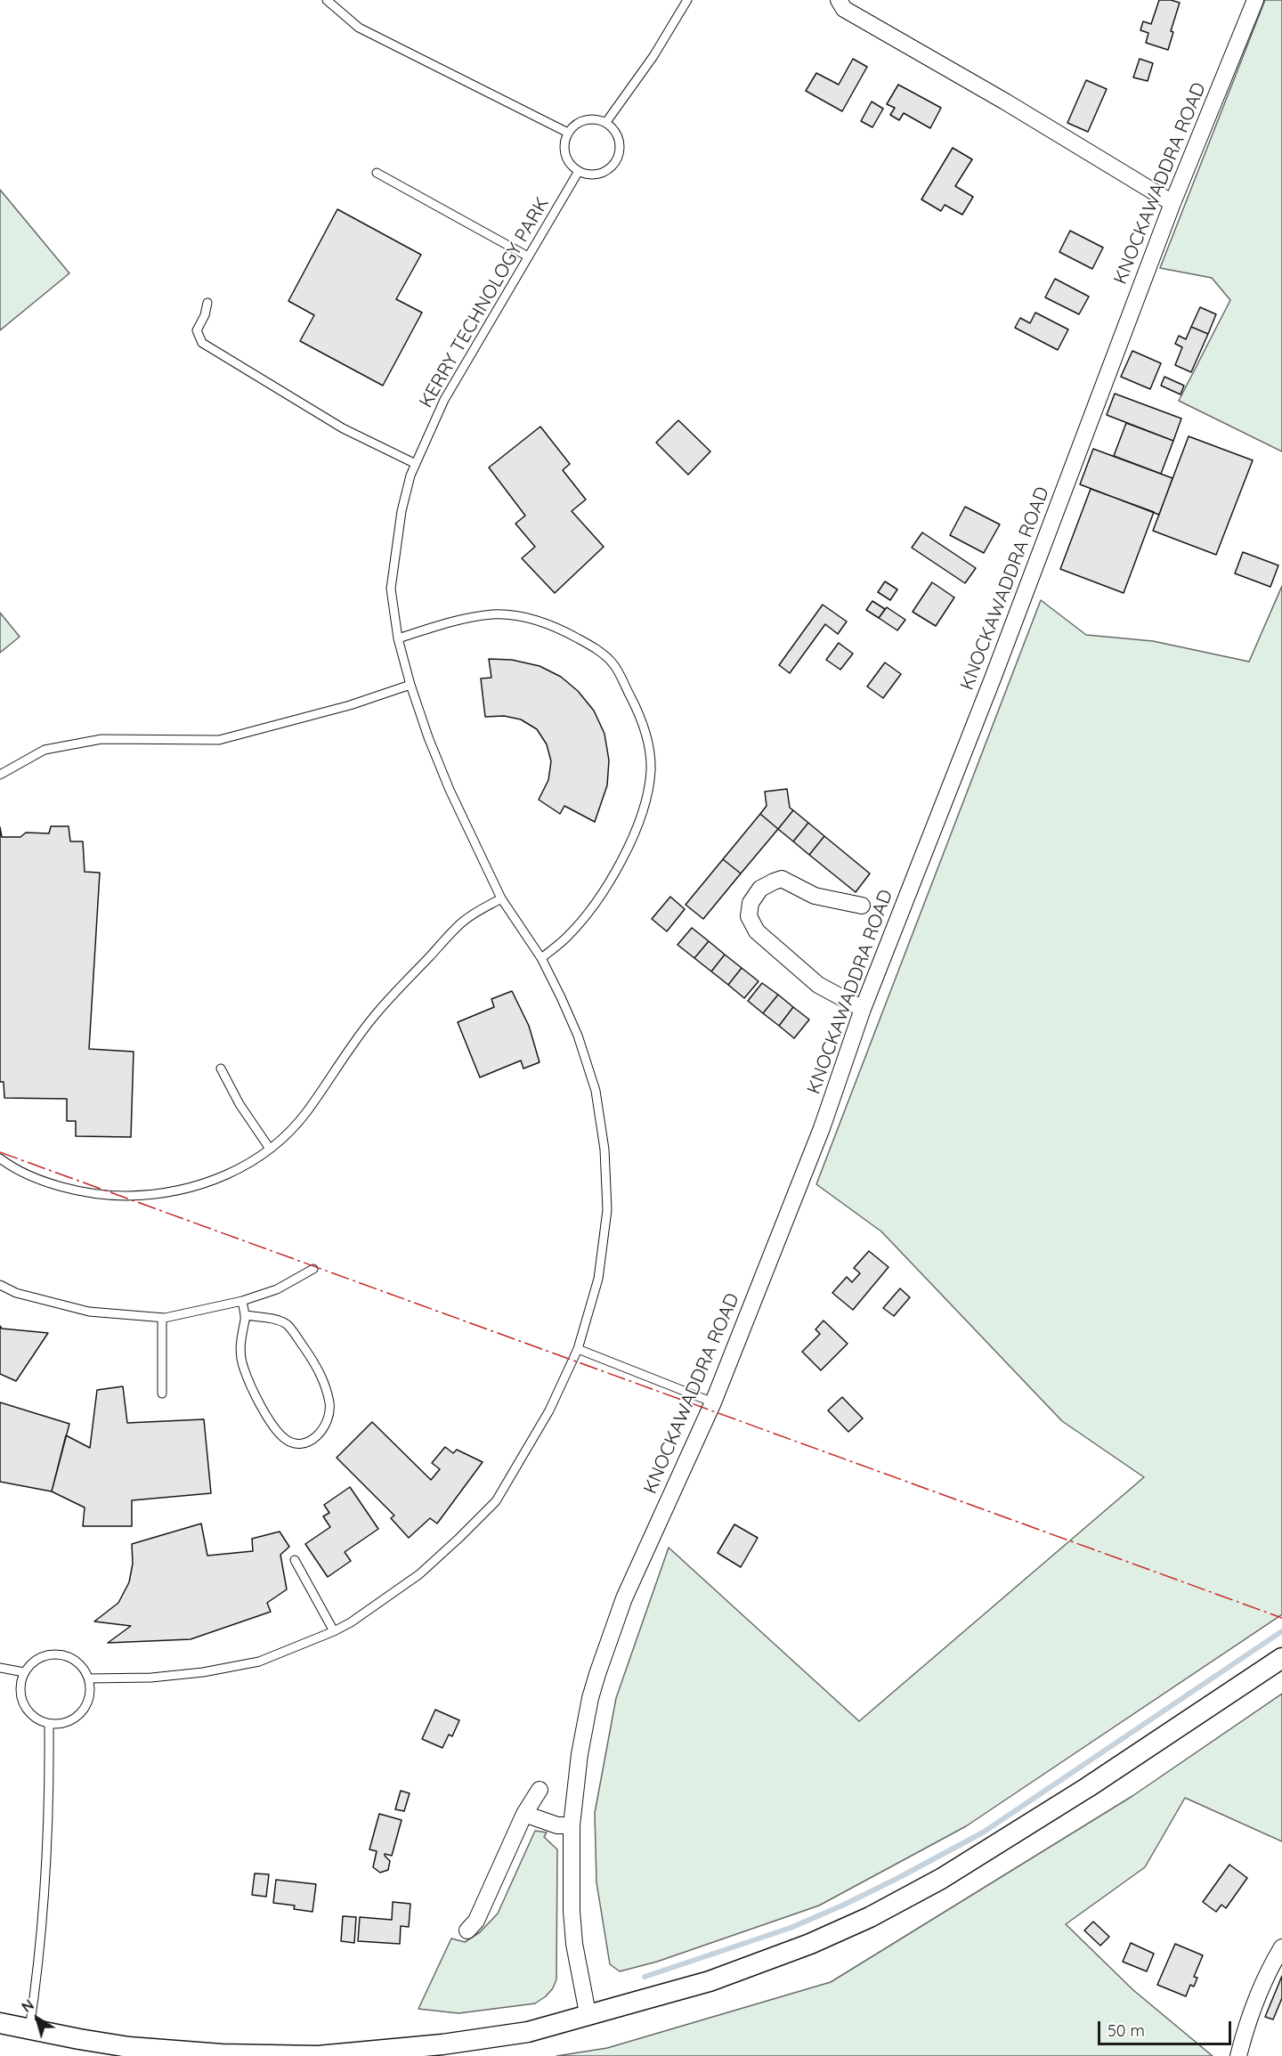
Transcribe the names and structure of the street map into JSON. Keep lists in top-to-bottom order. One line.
{"streets":{"street":["KNOCKAWADDRA ROAD"],"lane":["KERRY TECHNOLOGY PARK"]},"scale_bar":"50 m","north":"top left"}
